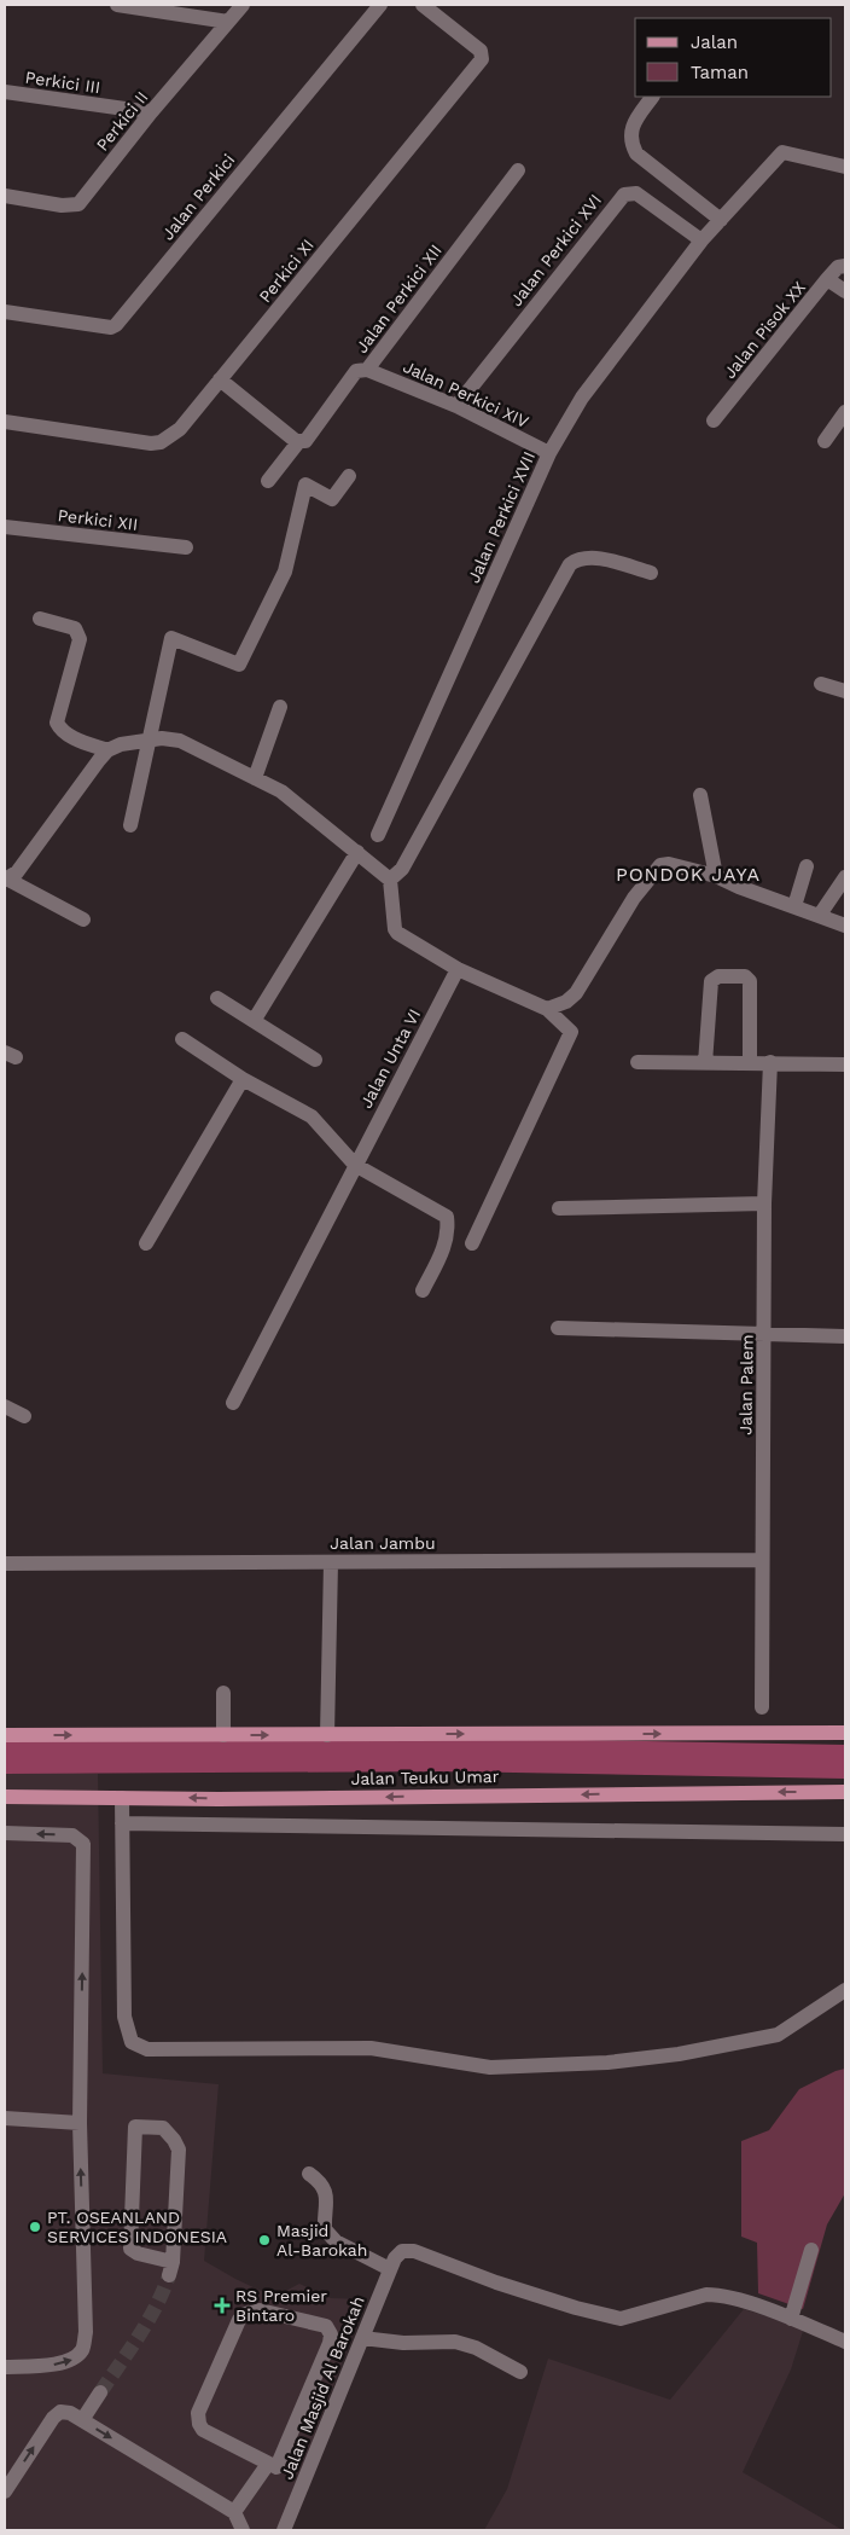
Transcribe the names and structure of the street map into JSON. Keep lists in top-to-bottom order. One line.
{"streets":{"main road":["Jalan Teuku Umar"],"street":["Perkici III","Perkici II","Jalan Perkici","Jalan Perkici XVI","Perkici XI","Jalan Perkici XII","Jalan Pisok XX","Jalan Perkici XIV","Jalan Perkici XVII","Perkici XII","Jalan Unta VI","Jalan Palem","Jalan Jambu","Jalan Masjid Al Barokah"]},"crossings":[["Perkici III","Perkici II"],["Jalan Perkici XVI","Jalan Perkici XIV"],["Jalan Perkici XVI","Jalan Perkici XVII"],["Jalan Perkici XII","Jalan Perkici XIV"],["Jalan Perkici XIV","Jalan Perkici XVII"],["Jalan Palem","Jalan Jambu"]],"districts":["PONDOK JAYA"],"places":{"other":["PT. OSEANLAND SERVICES INDONESIA","Masjid Al-Barokah"],"health":["RS Premier Bintaro"]},"legend":["Jalan","Taman"]}
